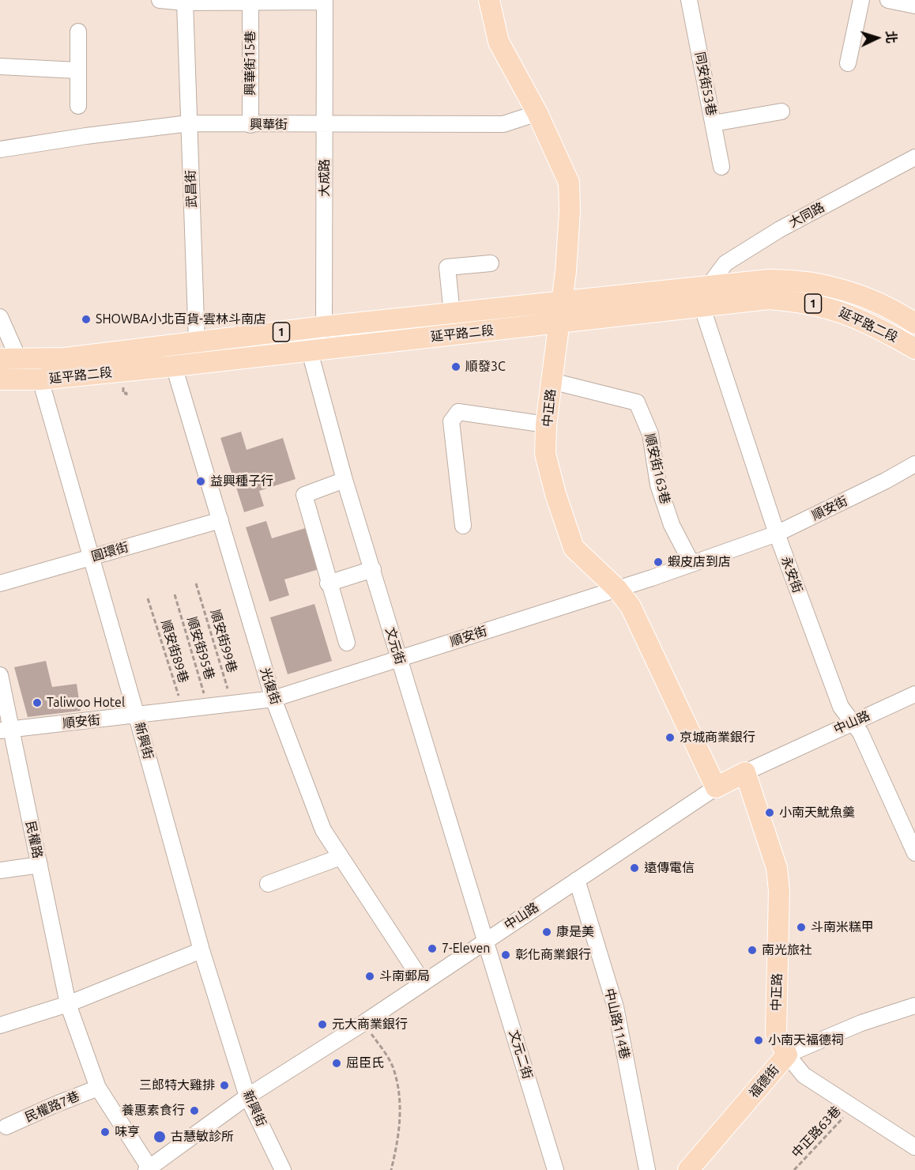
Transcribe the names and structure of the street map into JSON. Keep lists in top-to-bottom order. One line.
{"streets":{"main road":["1","延平路二段","中正路","中山路","福德街"],"street":["興華街15巷","同安街53巷","興華街","大成路","武昌街","大同路","順安街163巷","順安街","圓環街","永安街","文元街","光復街","新興街","民權路","中山路114巷","文元二街","民權路7巷"],"path":["順安街99巷","順安街95巷","順安街89巷","中正路63巷"]},"crossings":[["興華街15巷","興華街"],["興華街","大成路"],["興華街","武昌街"],["興華街","中正路"],["大成路","延平路二段"],["大成路","文元街"],["武昌街","延平路二段"],["大同路","延平路二段"],["延平路二段","中正路"],["延平路二段","永安街"],["延平路二段","文元街"],["延平路二段","光復街"],["延平路二段","新興街"],["中正路","順安街163巷"],["中正路","順安街"],["中正路","中山路"],["中正路","福德街"],["中正路","中正路63巷"],["順安街163巷","順安街"],["順安街","永安街"],["順安街","順安街99巷"],["順安街","文元街"],["順安街","順安街95巷"],["順安街","順安街89巷"],["順安街","光復街"],["順安街","新興街"],["順安街","民權路"],["圓環街","光復街"],["圓環街","新興街"],["永安街","中山路"],["文元街","中山路"],["文元街","文元二街"],["光復街","中山路"],["中山路","新興街"],["中山路","民權路"],["中山路","中山路114巷"],["中山路","文元二街"],["民權路","民權路7巷"]],"places":["SHOWBA小北百貨-雲林斗南店","順發3C","益興種子行","蝦皮店到店","Taliwoo Hotel","京城商業銀行","小南天魷魚羹","遠傳電信","斗南米糕甲","康是美","7-Eleven","南光旅社","彰化商業銀行","斗南郵局","元大商業銀行","小南天福德祠","屈臣氏","三郎特大雞排","養惠素食行","味亨","古慧敏診所"],"north":"right"}
